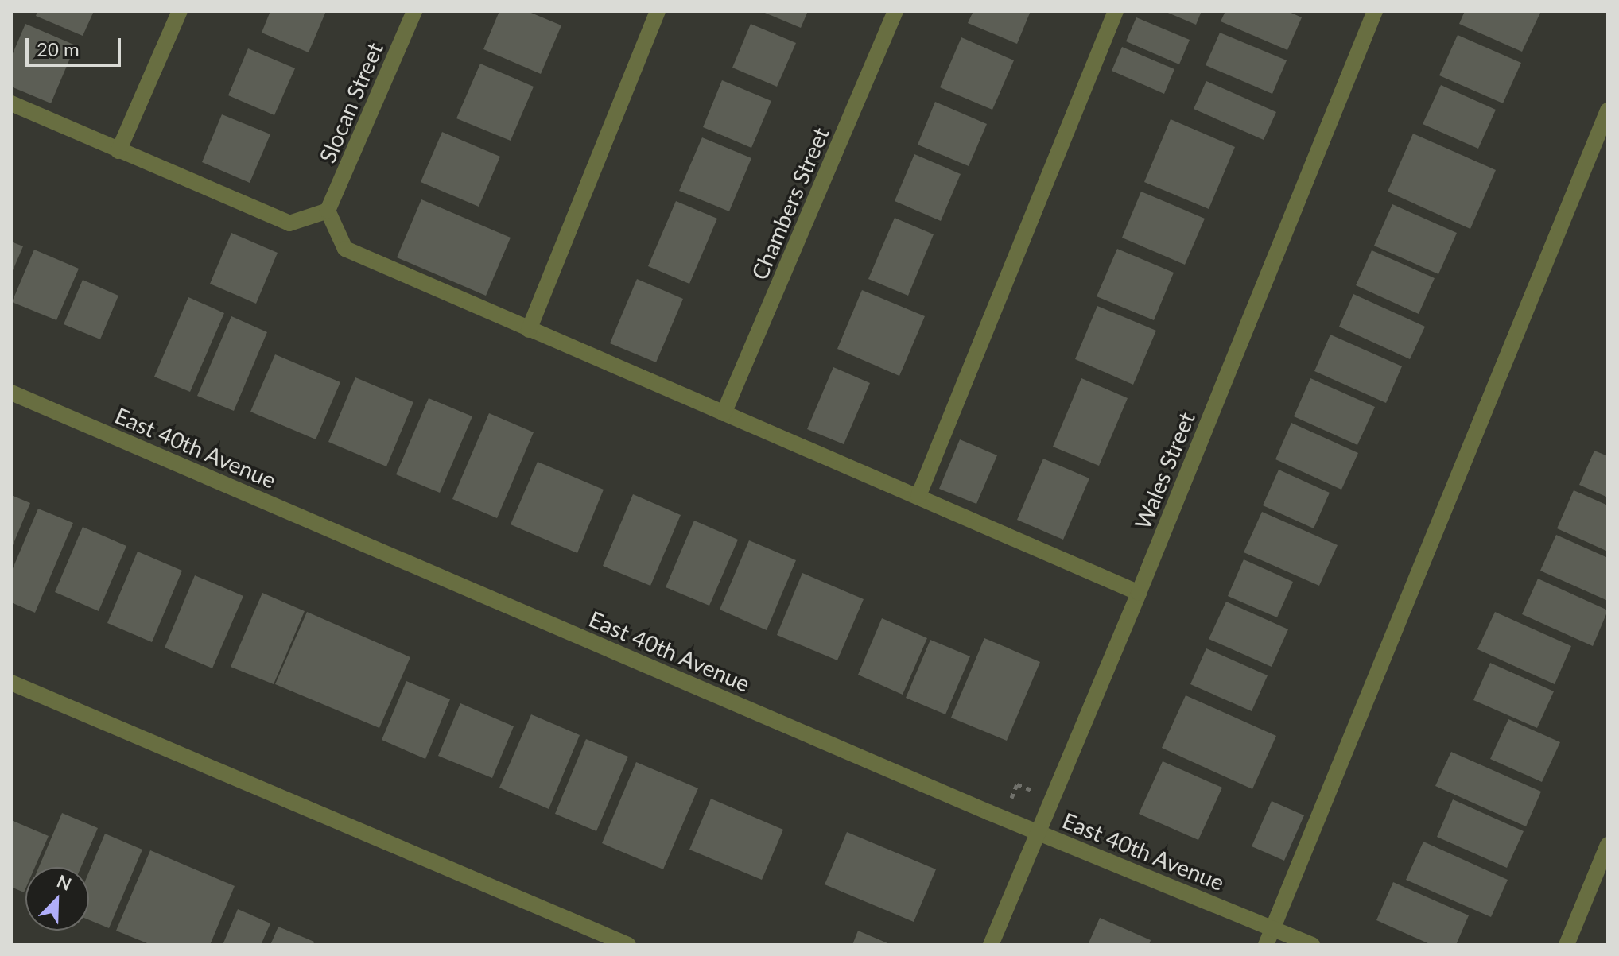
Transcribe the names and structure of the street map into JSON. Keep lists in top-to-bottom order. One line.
{"streets":{"street":["Slocan Street","Chambers Street","East 40th Avenue","Wales Street"]},"crossings":[["East 40th Avenue","Wales Street"]],"scale_bar":"20 m","north":"top right"}
